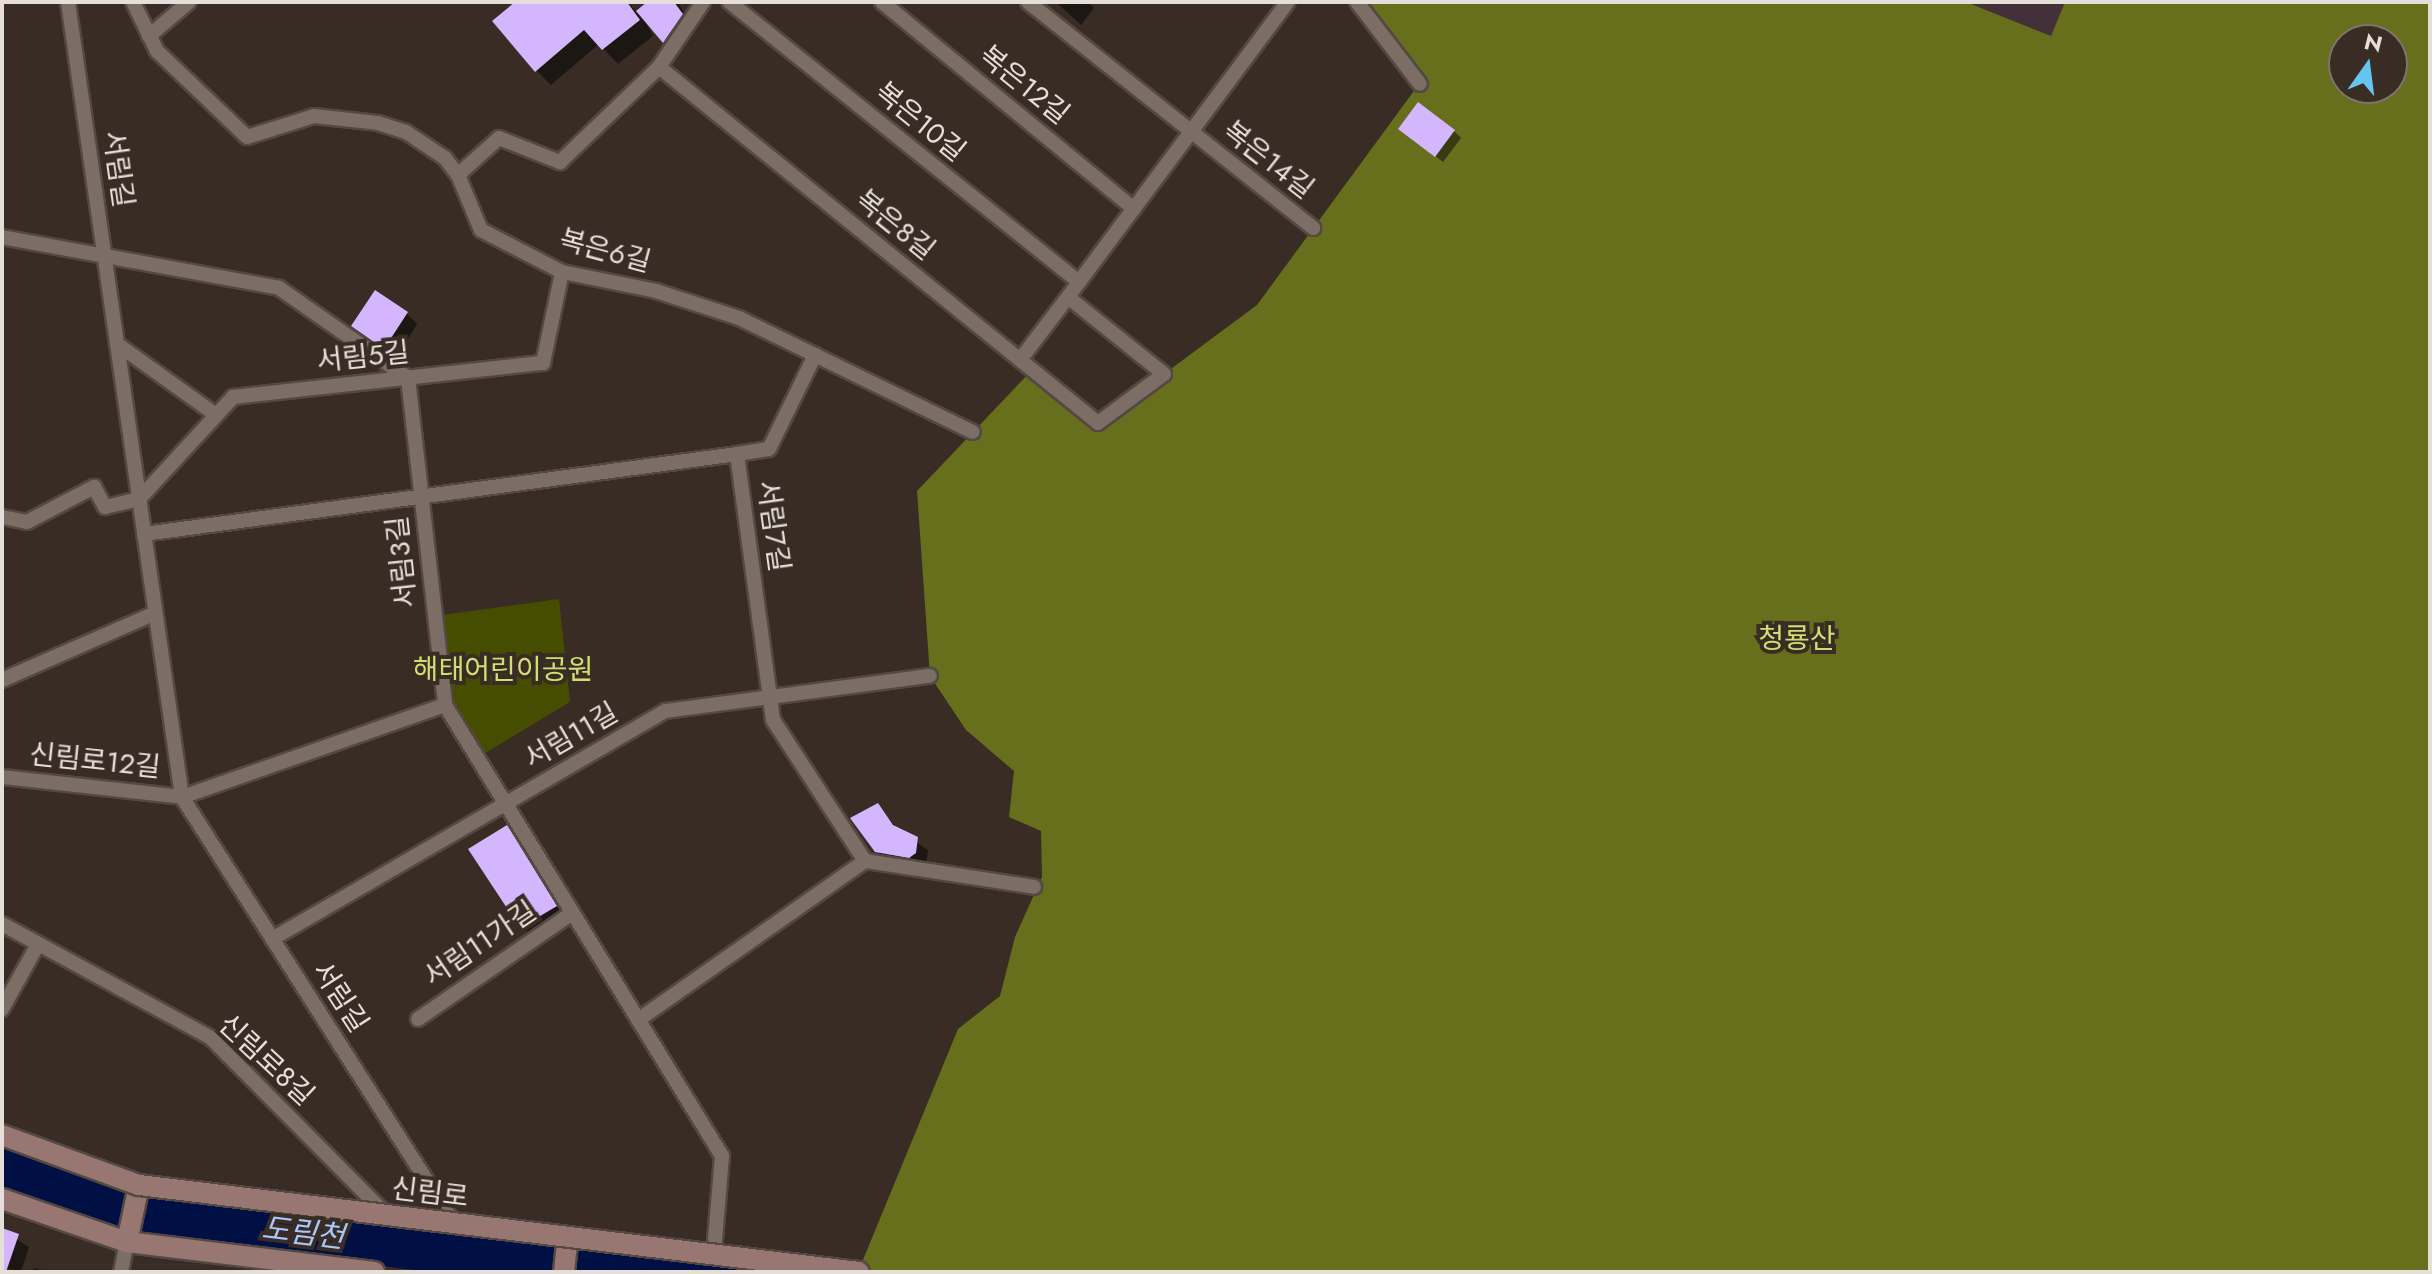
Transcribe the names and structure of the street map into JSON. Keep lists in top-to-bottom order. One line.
{"streets":{"main road":["신림로"],"street":["복은12길","복은10길","복은14길","서림길","복은8길","복은6길","서림5길","서림7길","서림3길","서림11길","신림로12길","서림11가길","신림로8길"]},"crossings":[["서림길","서림5길"],["서림길","서림7길"],["서림길","서림11길"],["서림길","신림로12길"],["서림길","신림로"],["복은6길","서림5길"],["서림5길","서림3길"],["서림7길","서림3길"],["서림7길","서림11길"],["서림3길","서림11길"],["서림3길","서림11가길"],["서림3길","신림로"],["신림로8길","신림로"]],"water":["도림천"],"parks":["청룡산","해태어린이공원"],"north":"top"}
